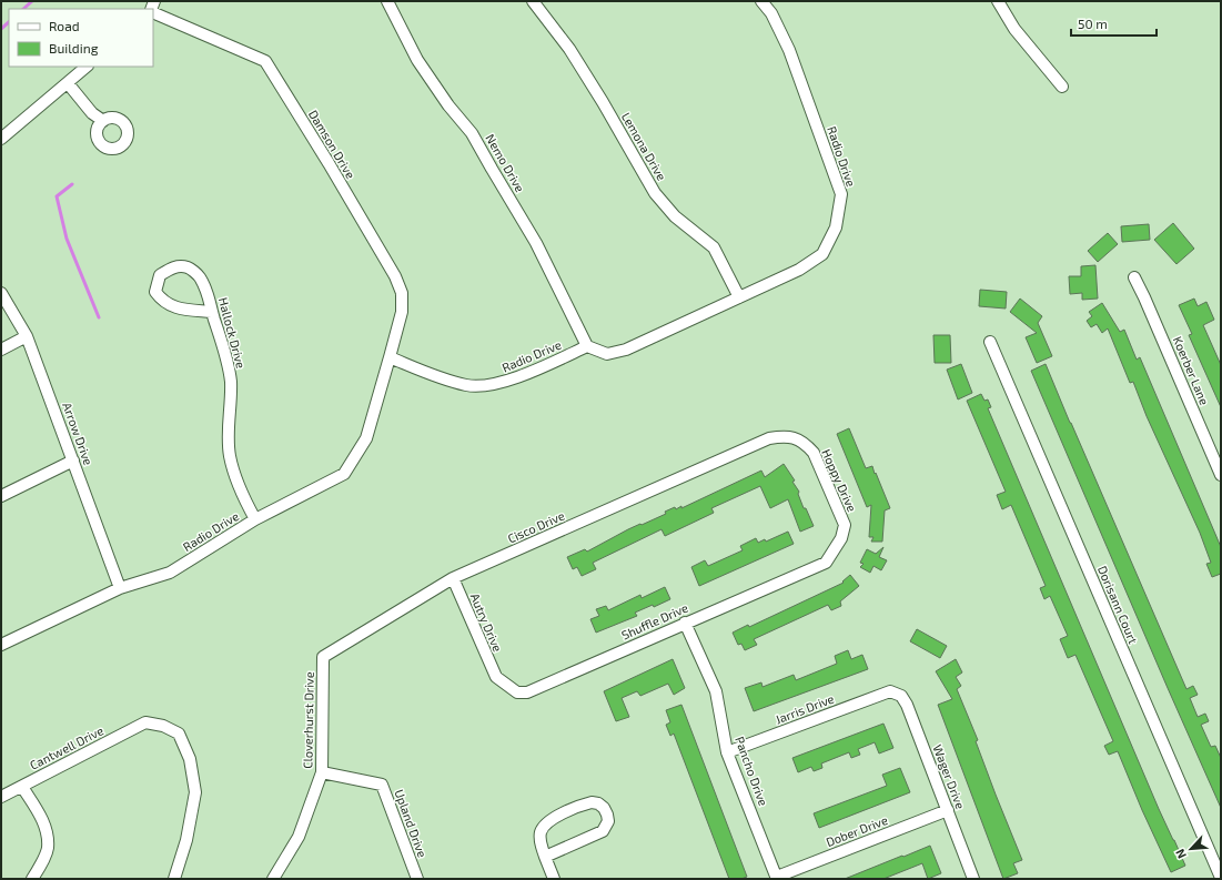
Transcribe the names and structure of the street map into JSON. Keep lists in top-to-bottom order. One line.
{"streets":{"street":["Damson Drive","Lemona Drive","Radio Drive","Nemo Drive","Hallock Drive","Koerber Lane","Arrow Drive","Hoppy Drive","Cisco Drive","Dorisann Court","Shuffle Drive","Autry Drive","Jarris Drive","Cloverhurst Drive","Cantwell Drive","Pancho Drive","Wager Drive","Upland Drive","Dober Drive"]},"crossings":[["Damson Drive","Radio Drive"],["Lemona Drive","Radio Drive"],["Radio Drive","Nemo Drive"],["Radio Drive","Hallock Drive"],["Radio Drive","Arrow Drive"],["Hoppy Drive","Cisco Drive"],["Hoppy Drive","Shuffle Drive"],["Cisco Drive","Autry Drive"],["Cisco Drive","Cloverhurst Drive"],["Shuffle Drive","Autry Drive"],["Shuffle Drive","Pancho Drive"],["Jarris Drive","Pancho Drive"],["Jarris Drive","Wager Drive"],["Cloverhurst Drive","Upland Drive"],["Pancho Drive","Dober Drive"],["Wager Drive","Dober Drive"]],"legend":["Road","Building"],"scale_bar":"50 m","north":"bottom left"}
